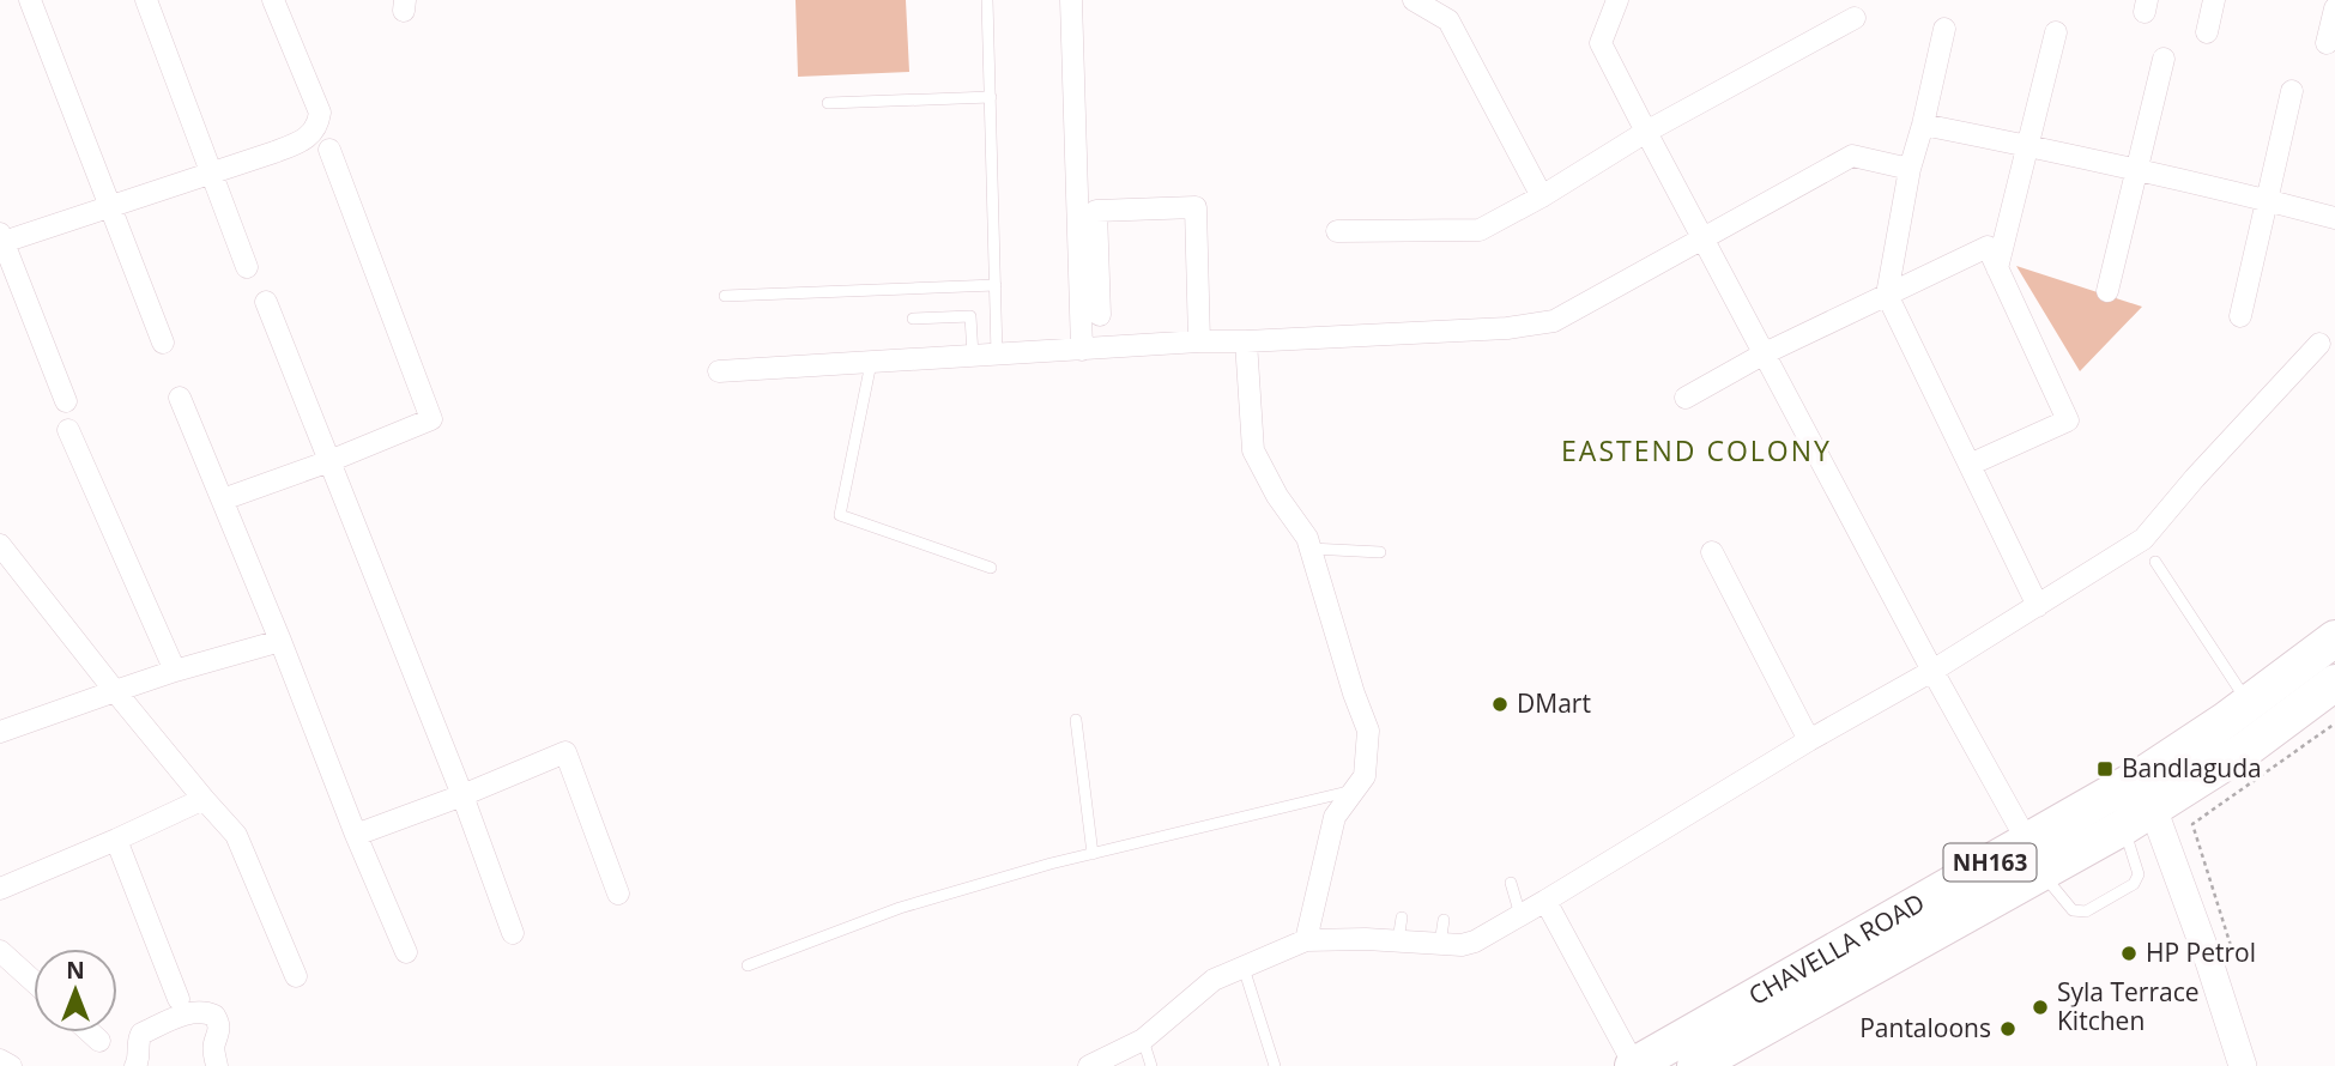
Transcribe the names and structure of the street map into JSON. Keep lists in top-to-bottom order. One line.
{"streets":{"highway":["NH163","CHAVELLA ROAD"]},"districts":["EASTEND COLONY"],"places":{"other":["DMart","HP Petrol","Syla Terrace Kitchen","Pantaloons"],"transit":["Bandlaguda"]},"north":"top"}
